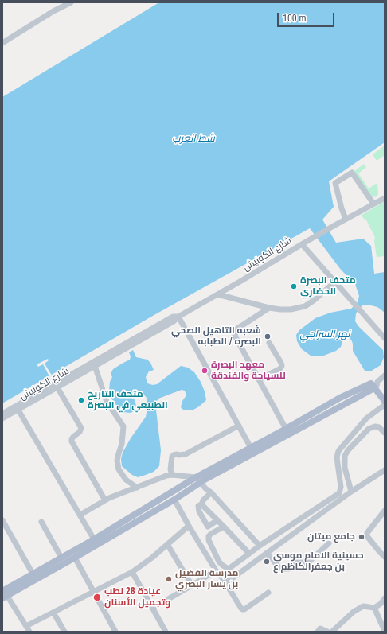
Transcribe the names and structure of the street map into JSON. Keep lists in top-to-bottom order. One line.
{"streets":{"street":["شارع الكونيش"]},"water":["شط العرب","نهر السراجي"],"places":["متحف البصرة الحضاري","شعبه التاهيل الصحي البصره / الطبابه","معهد البصرة للسياحة والفندقة","متحف التاريخ الطبيعي في البصرة","جامع ميتان","حسينية الامام موسى بن جعفرالكاظم ع","مدرسة الفضيل بن يسار البصري","عيادة 28 لطب وتجميل الأسنان"],"scale_bar":"100 m"}
